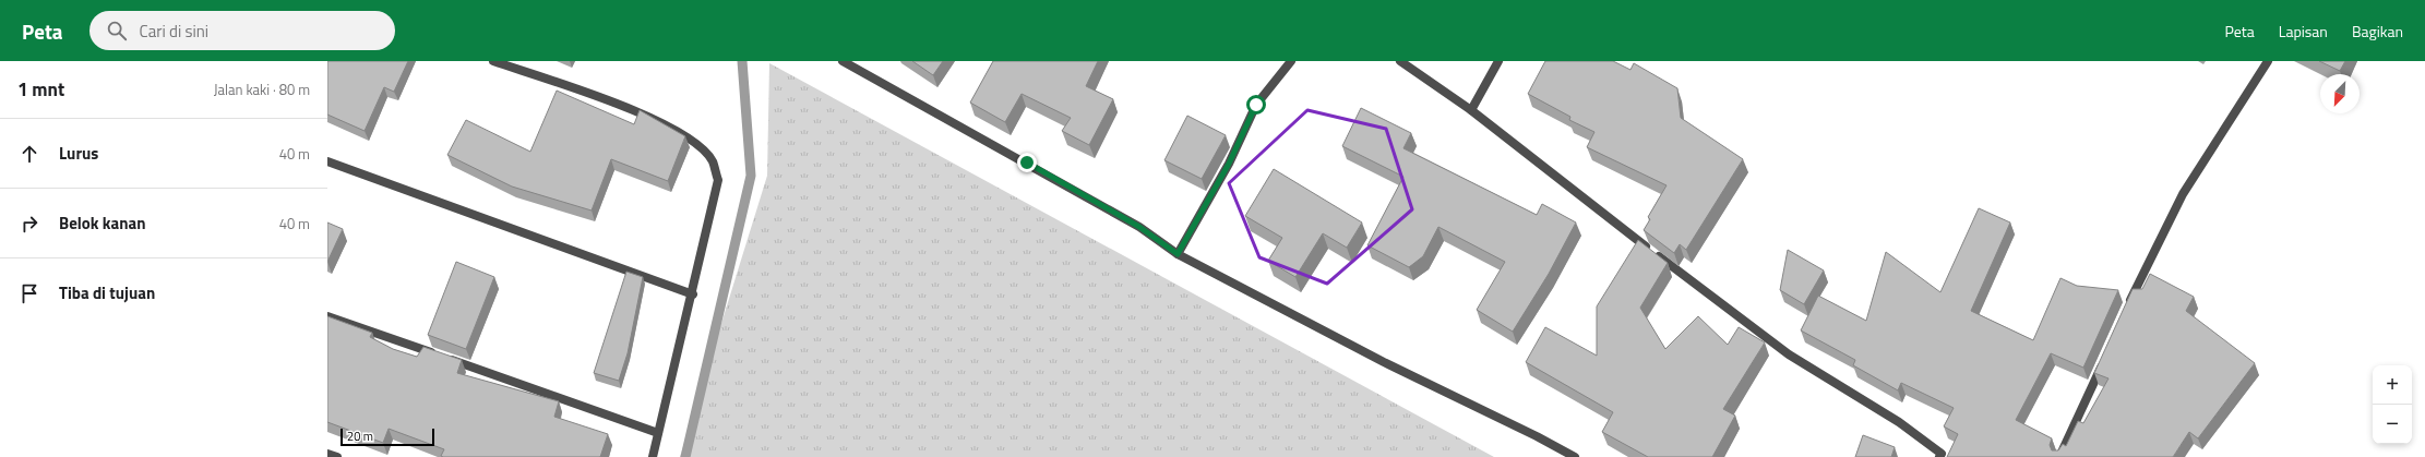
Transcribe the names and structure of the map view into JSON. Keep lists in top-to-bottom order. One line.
{"scale_bar":"20 m","north":"bottom left","page":{"header":"Peta","search":"Cari di sini","nav":["Peta","Lapisan","Bagikan"],"heading":["1 mnt","Jalan kaki · 80 m"],"list":[["Lurus","40 m"],["Belok kanan","40 m"],"Tiba di tujuan"],"map_buttons":["+","−"],"scale":"20 m"}}
